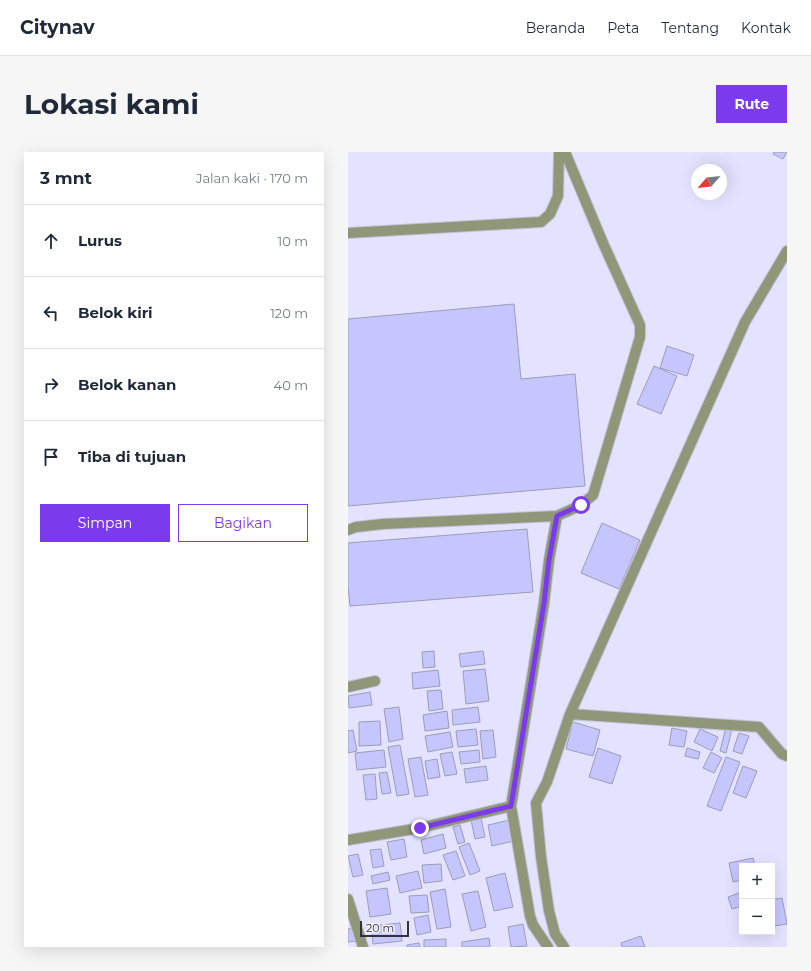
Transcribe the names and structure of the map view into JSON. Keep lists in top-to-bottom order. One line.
{"scale_bar":"20 m","north":"bottom left","page":{"header":"Citynav","nav":["Beranda","Peta","Tentang","Kontak"],"buttons":["Rute",["Simpan","Bagikan"]],"title":"Lokasi kami","heading":["3 mnt","Jalan kaki · 170 m"],"list":[["Lurus","10 m"],["Belok kiri","120 m"],["Belok kanan","40 m"],"Tiba di tujuan"],"map_buttons":["+","−"],"scale":"20 m"}}
